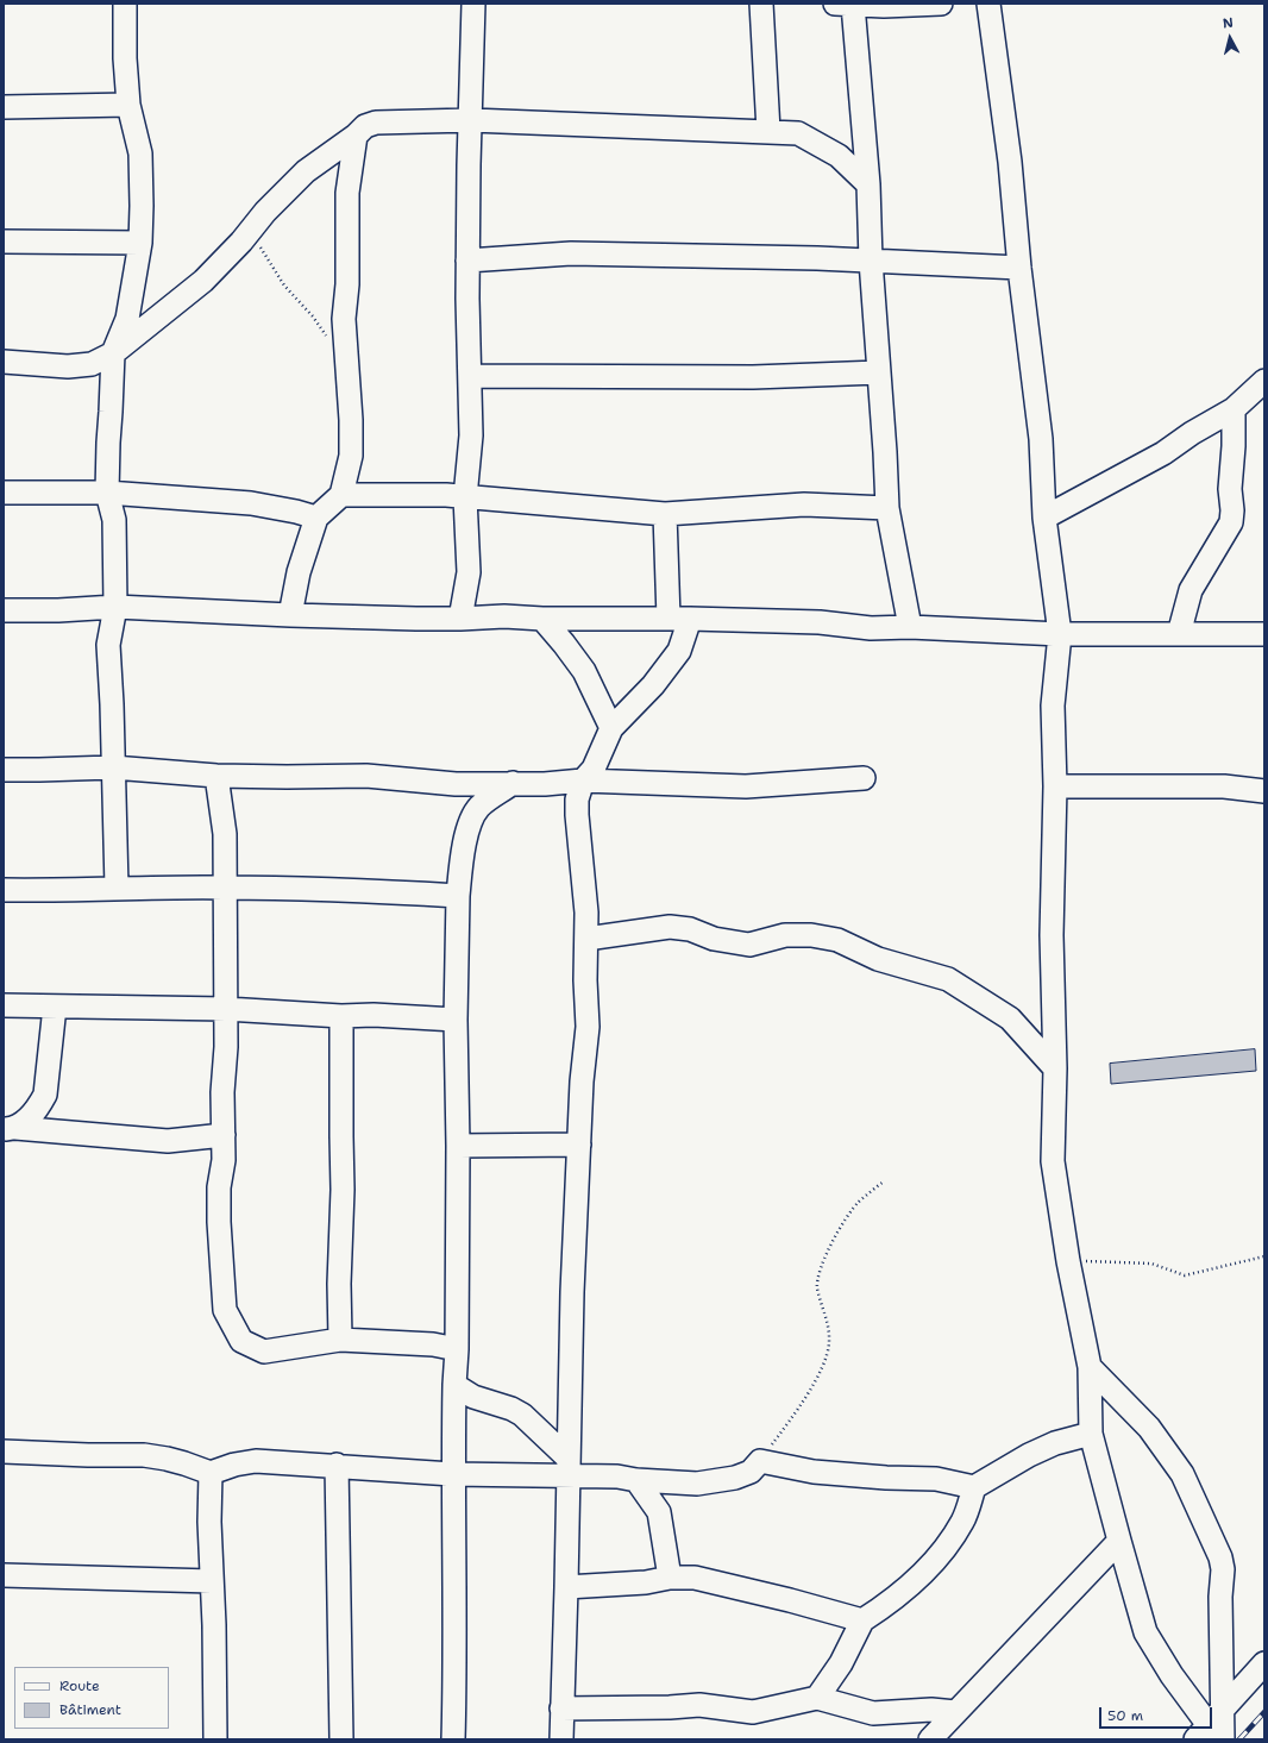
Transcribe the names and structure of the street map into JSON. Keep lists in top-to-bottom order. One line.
{"legend":["Route","Bâtiment"],"scale_bar":"50 m","north":"top"}
